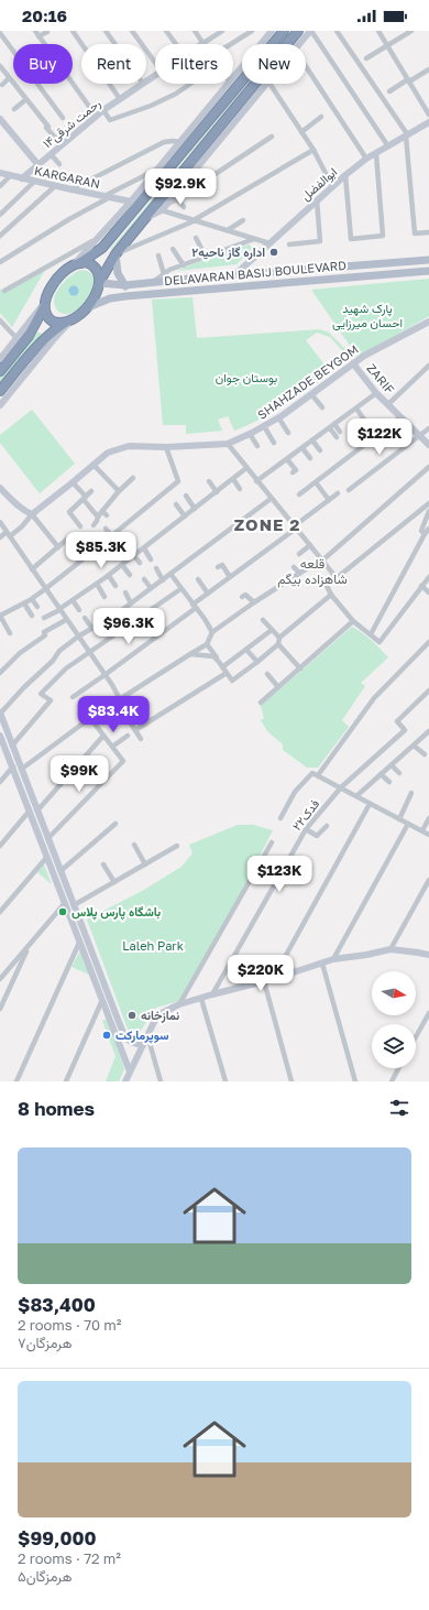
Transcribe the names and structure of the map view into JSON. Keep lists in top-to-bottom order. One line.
{"streets":{"main road":["DELAVARAN BASIJ BOULEVARD"],"street":["۱۴رحمت شرقی","KARGARAN","ابوالفضل","ZARIF","SHAHZADE BEYGOM","فدک۲۲"]},"crossings":[["۱۴رحمت شرقی","KARGARAN"],["ابوالفضل","DELAVARAN BASIJ BOULEVARD"],["ZARIF","SHAHZADE BEYGOM"]],"districts":["ZONE 2","قلعه شاهزاده بیگم"],"parks":["پارک شهید احسان میرزایی","بوستان جوان","Laleh Park"],"places":["اداره گاز ناحیه۲","باشگاه پارس پلاس","نمازخانه","سوپرمارکت"],"north":"right","page":{"status":"20:16","chip":["Buy","Rent","Filters","New"],"price":["$92.9K","$122K","$85.3K","$96.3K","$83.4K","$99K","$123K","$220K"],"heading":"8 homes","list":[{"name":"$83,400","note":"2 rooms · 70 m² · هرمزگان۷"},{"name":"$99,000","note":"2 rooms · 72 m² · هرمزگان۵"}]}}
